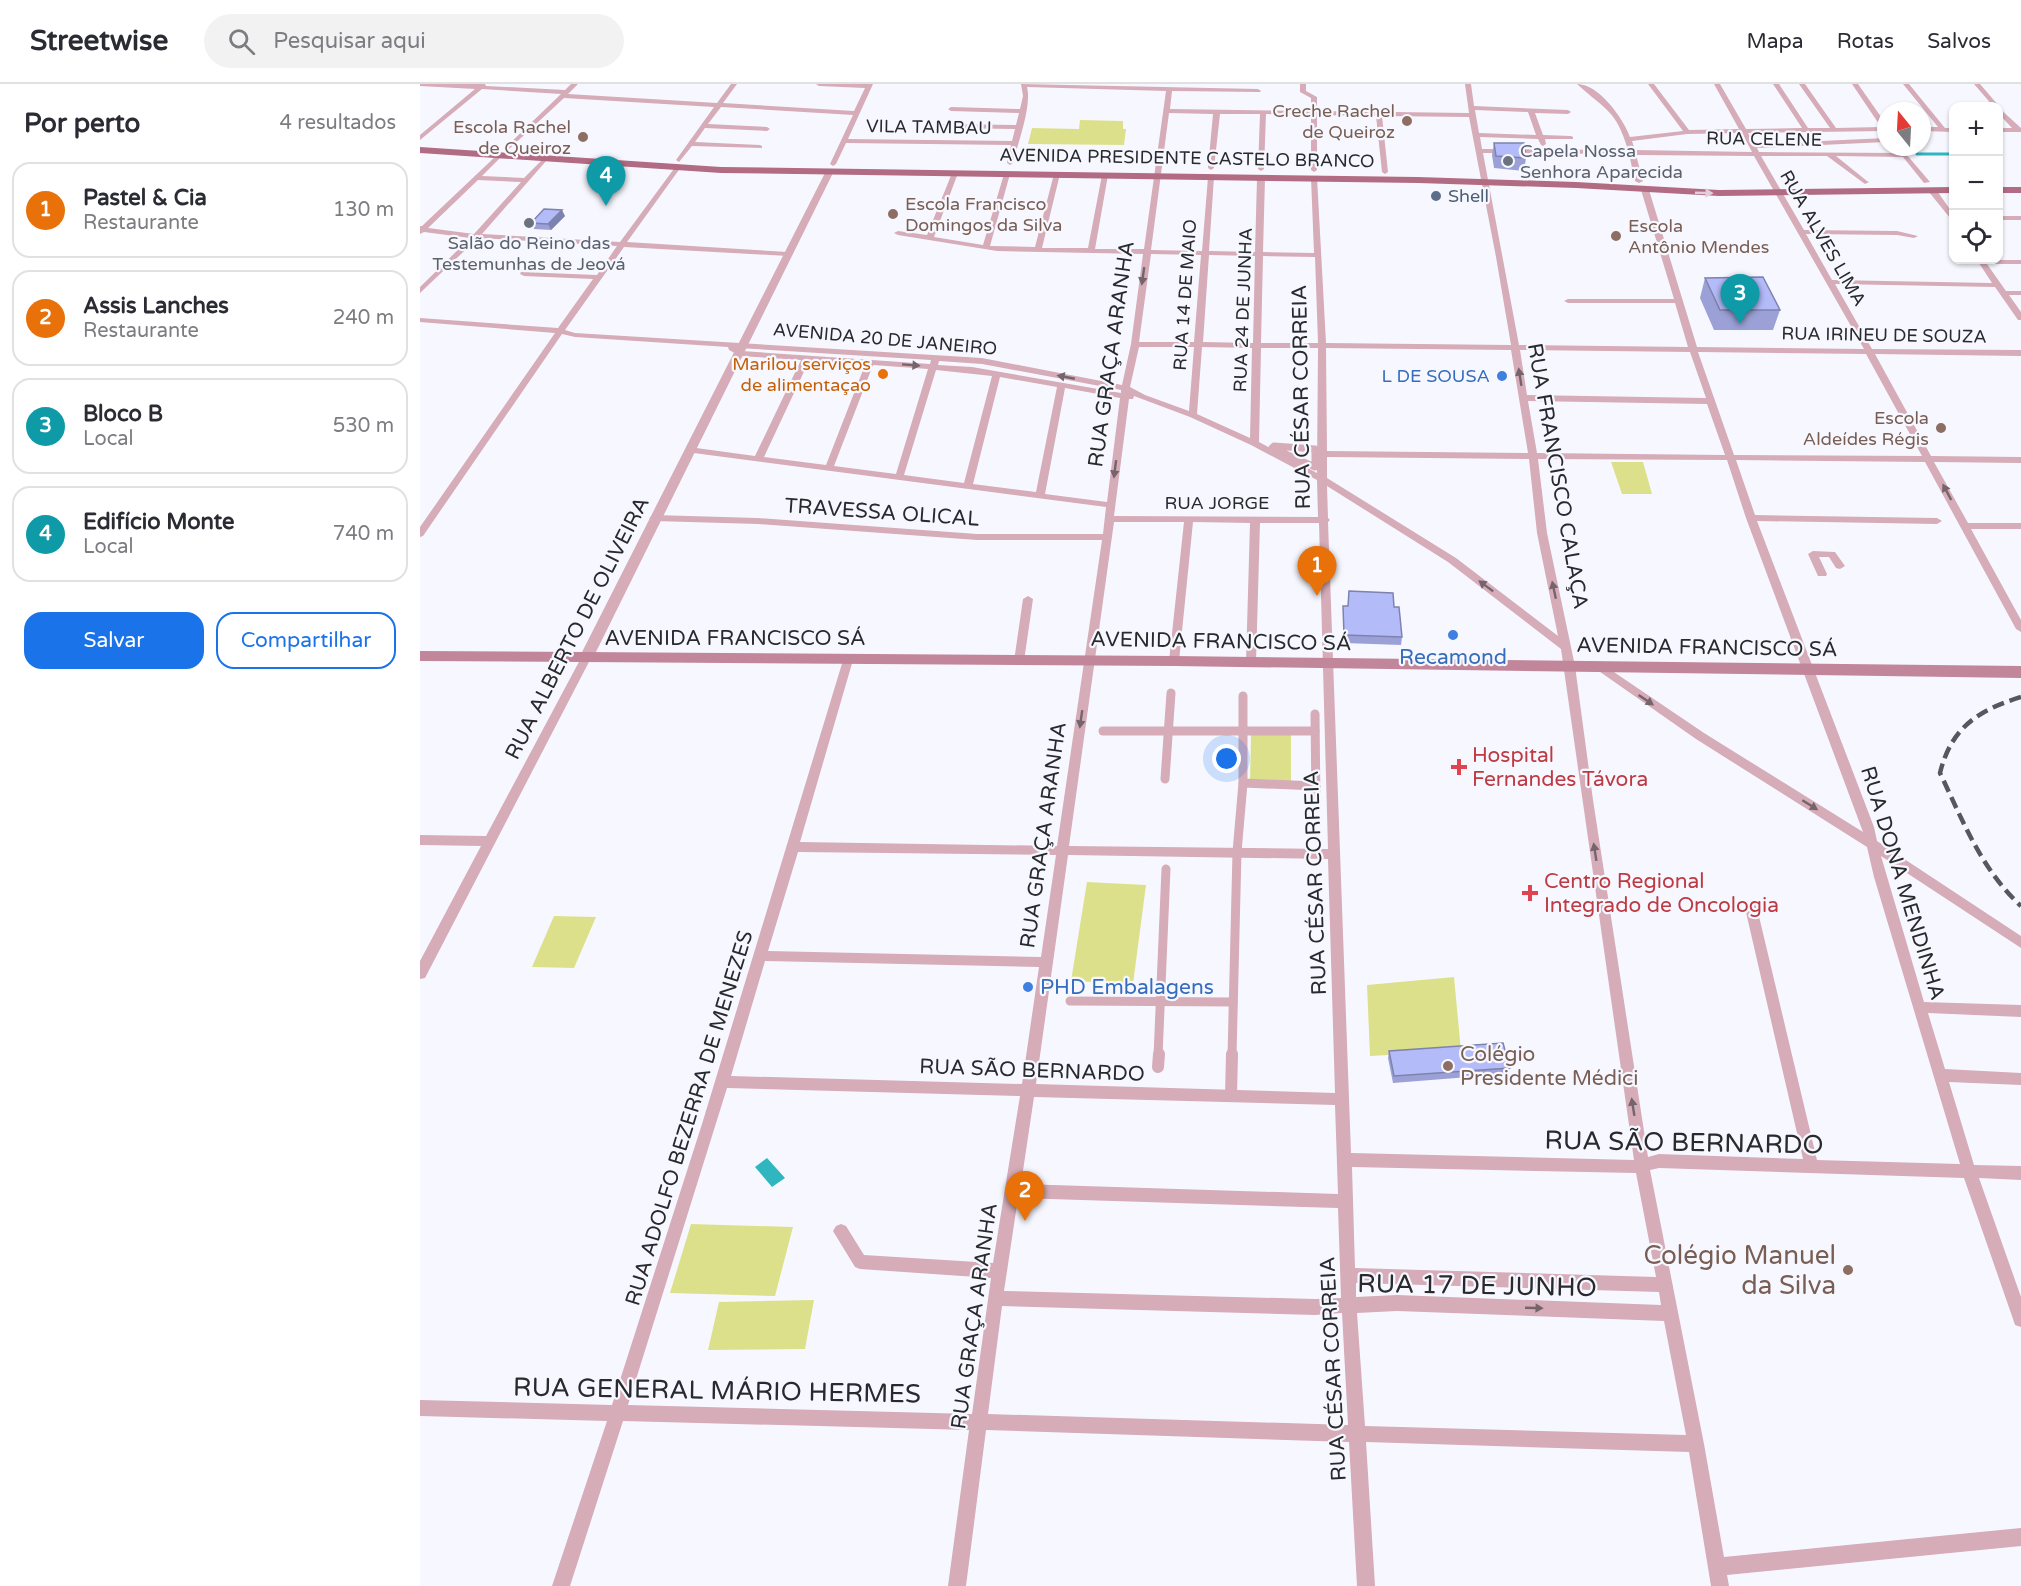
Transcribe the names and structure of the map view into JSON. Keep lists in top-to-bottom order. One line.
{"streets":{"main road":["AVENIDA PRESIDENTE CASTELO BRANCO","AVENIDA FRANCISCO SÁ"],"street":["VILA TAMBAU","RUA CELENE","RUA ALVES LIMA","RUA 14 DE MAIO","RUA 24 DE JUNHA","RUA IRINEU DE SOUZA","AVENIDA 20 DE JANEIRO","RUA GRAÇA ARANHA","RUA CÉSAR CORREIA","RUA FRANCISCO CALAÇA","RUA JORGE","TRAVESSA OLICAL","RUA ALBERTO DE OLIVEIRA","RUA DONA MENDINHA","RUA SÃO BERNARDO","RUA ADOLFO BEZERRA DE MENEZES","RUA 17 DE JUNHO","RUA GENERAL MÁRIO HERMES"]},"crossings":[["RUA CELENE","RUA ALVES LIMA"],["RUA CELENE","RUA FRANCISCO CALAÇA"],["RUA CELENE","RUA DONA MENDINHA"],["AVENIDA PRESIDENTE CASTELO BRANCO","RUA ALVES LIMA"],["AVENIDA PRESIDENTE CASTELO BRANCO","RUA 14 DE MAIO"],["AVENIDA PRESIDENTE CASTELO BRANCO","RUA 24 DE JUNHA"],["AVENIDA PRESIDENTE CASTELO BRANCO","RUA GRAÇA ARANHA"],["AVENIDA PRESIDENTE CASTELO BRANCO","RUA CÉSAR CORREIA"],["AVENIDA PRESIDENTE CASTELO BRANCO","RUA FRANCISCO CALAÇA"],["AVENIDA PRESIDENTE CASTELO BRANCO","RUA ALBERTO DE OLIVEIRA"],["AVENIDA PRESIDENTE CASTELO BRANCO","RUA DONA MENDINHA"],["RUA ALVES LIMA","RUA IRINEU DE SOUZA"],["RUA 14 DE MAIO","RUA IRINEU DE SOUZA"],["RUA 14 DE MAIO","AVENIDA 20 DE JANEIRO"],["RUA 24 DE JUNHA","RUA IRINEU DE SOUZA"],["RUA 24 DE JUNHA","AVENIDA 20 DE JANEIRO"],["RUA IRINEU DE SOUZA","RUA GRAÇA ARANHA"],["RUA IRINEU DE SOUZA","RUA CÉSAR CORREIA"],["RUA IRINEU DE SOUZA","RUA FRANCISCO CALAÇA"],["RUA IRINEU DE SOUZA","RUA DONA MENDINHA"],["AVENIDA 20 DE JANEIRO","RUA GRAÇA ARANHA"],["AVENIDA 20 DE JANEIRO","RUA CÉSAR CORREIA"],["AVENIDA 20 DE JANEIRO","RUA FRANCISCO CALAÇA"],["AVENIDA 20 DE JANEIRO","RUA ALBERTO DE OLIVEIRA"],["RUA GRAÇA ARANHA","RUA JORGE"],["RUA GRAÇA ARANHA","TRAVESSA OLICAL"],["RUA GRAÇA ARANHA","AVENIDA FRANCISCO SÁ"],["RUA GRAÇA ARANHA","RUA SÃO BERNARDO"],["RUA GRAÇA ARANHA","RUA 17 DE JUNHO"],["RUA GRAÇA ARANHA","RUA GENERAL MÁRIO HERMES"],["RUA CÉSAR CORREIA","RUA JORGE"],["RUA CÉSAR CORREIA","AVENIDA FRANCISCO SÁ"],["RUA CÉSAR CORREIA","RUA SÃO BERNARDO"],["RUA CÉSAR CORREIA","RUA 17 DE JUNHO"],["RUA CÉSAR CORREIA","RUA GENERAL MÁRIO HERMES"],["RUA FRANCISCO CALAÇA","AVENIDA FRANCISCO SÁ"],["RUA FRANCISCO CALAÇA","RUA SÃO BERNARDO"],["RUA FRANCISCO CALAÇA","RUA 17 DE JUNHO"],["RUA FRANCISCO CALAÇA","RUA GENERAL MÁRIO HERMES"],["TRAVESSA OLICAL","RUA ALBERTO DE OLIVEIRA"],["RUA ALBERTO DE OLIVEIRA","AVENIDA FRANCISCO SÁ"],["AVENIDA FRANCISCO SÁ","RUA DONA MENDINHA"],["AVENIDA FRANCISCO SÁ","RUA ADOLFO BEZERRA DE MENEZES"],["RUA DONA MENDINHA","RUA SÃO BERNARDO"],["RUA SÃO BERNARDO","RUA ADOLFO BEZERRA DE MENEZES"],["RUA ADOLFO BEZERRA DE MENEZES","RUA GENERAL MÁRIO HERMES"]],"one_way":["RUA FRANCISCO CALAÇA"],"places":{"other":["Creche Rachel de Queiroz","Escola Rachel de Queiroz","Capela Nossa Senhora Aparecida","Shell","Escola Francisco Domingos da Silva","Salão do Reino das Testemunhas de Jeová","Escola Antônio Mendes","Marilou serviços de alimentaçao","L DE SOUSA","Escola Aldeídes Régis","Recamond","PHD Embalagens","Colégio Presidente Médici","Colégio Manuel da Silva"],"health":["Hospital Fernandes Távora","Centro Regional Integrado de Oncologia"]},"north":"top","page":{"header":"Streetwise","search":"Pesquisar aqui","nav":["Mapa","Rotas","Salvos"],"heading":["Por perto","4 resultados"],"map_buttons":["+","−"],"pins":["4","3","1","2"],"list":[{"mark":"1","name":"Pastel & Cia","note":"Restaurante","value":"130 m"},{"mark":"2","name":"Assis Lanches","note":"Restaurante","value":"240 m"},{"mark":"3","name":"Bloco B","note":"Local","value":"530 m"},{"mark":"4","name":"Edifício Monte","note":"Local","value":"740 m"}],"buttons":["Salvar","Compartilhar"]}}
